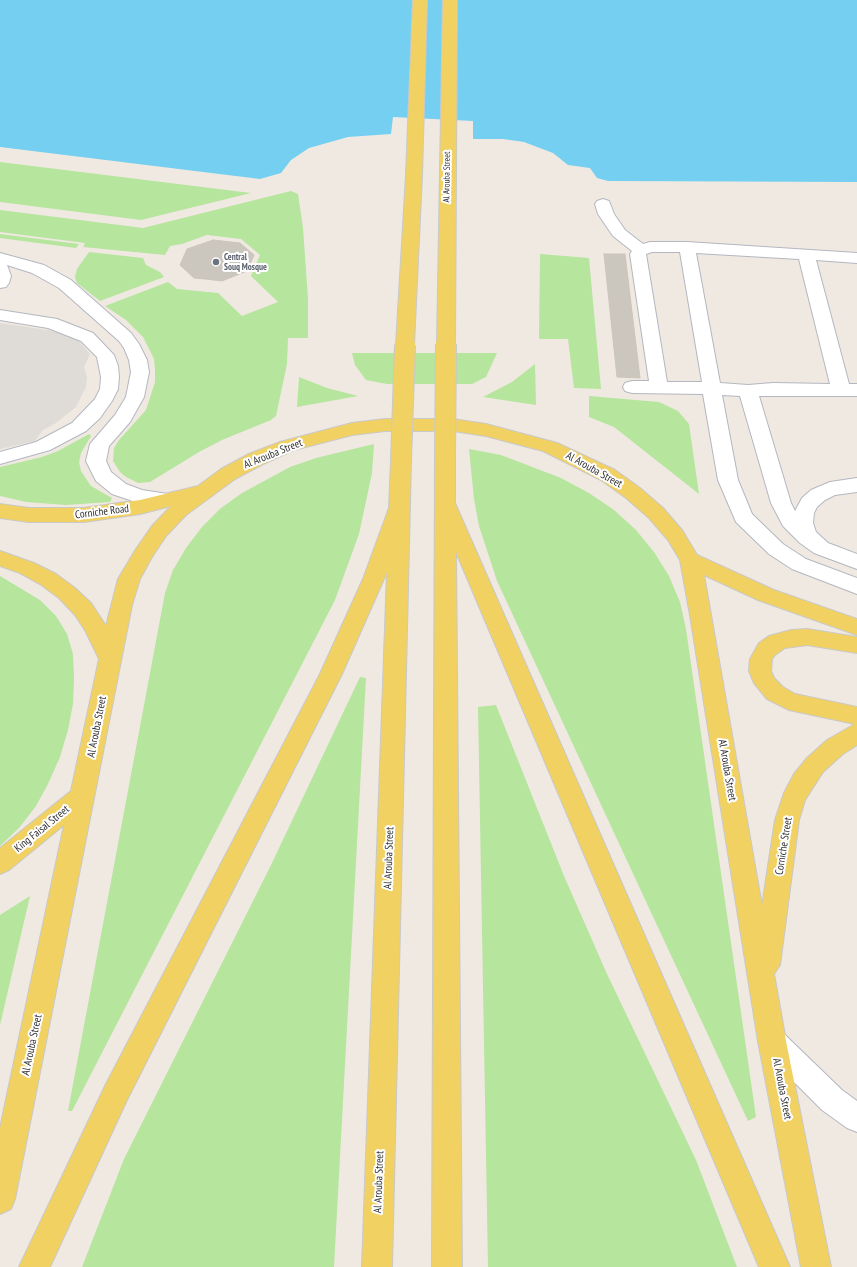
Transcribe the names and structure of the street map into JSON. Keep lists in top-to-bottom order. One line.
{"streets":{"main road":["Al Arouba Street","Corniche Road","King Faisal Street","Corniche Street"]},"crossings":[["Al Arouba Street","Corniche Road"],["Al Arouba Street","King Faisal Street"],["Al Arouba Street","Corniche Street"]],"places":["Central Souq Mosque"]}
